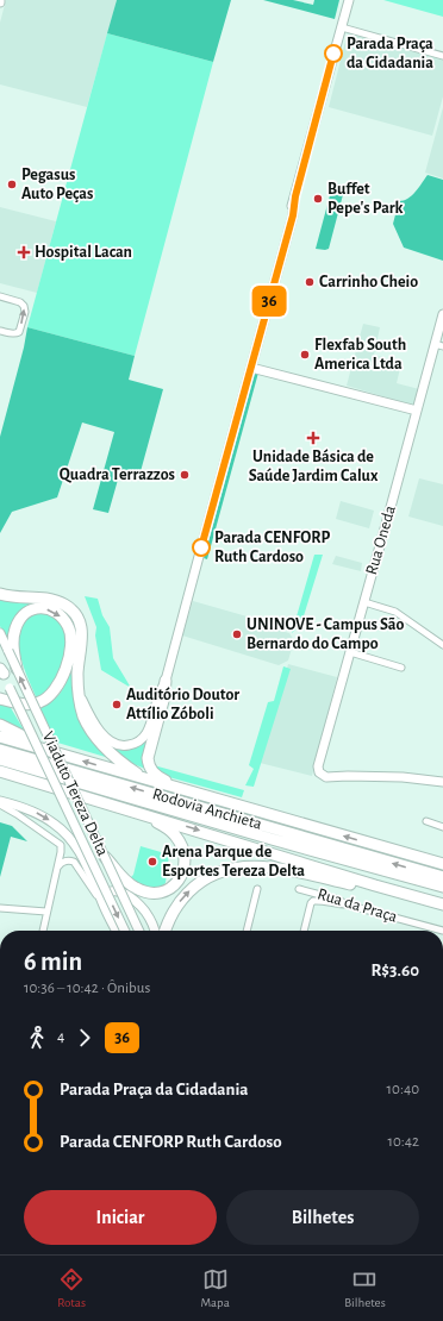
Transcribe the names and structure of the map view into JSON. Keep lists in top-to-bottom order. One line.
{"streets":{"highway":["Rodovia Anchieta"],"street":["Rua Oneda","Viaduto Tereza Delta","Rua da Praça"]},"places":{"other":["Parada Praça da Cidadania","Pegasus Auto Peças","Buffet Pepe's Park","Carrinho Cheio","Flexfab South America Ltda","Quadra Terrazzos","Parada CENFORP Ruth Cardoso","UNINOVE - Campus São Bernardo do Campo","Auditório Doutor Attílio Zóboli","Arena Parque de Esportes Tereza Delta"],"health":["Hospital Lacan","Unidade Básica de Saúde Jardim Calux"]},"lines":["bus line 36"],"page":{"on_map":"36","heading":["6 min","10:36 – 10:42 · Ônibus","R$3.60"],"legs":["4","36"],"list":[{"name":"Parada Praça da Cidadania","value":"10:40"},{"name":"Parada CENFORP Ruth Cardoso","value":"10:42"}],"buttons":["Iniciar","Bilhetes"],"tabs":["Rotas","Mapa","Bilhetes"]}}
